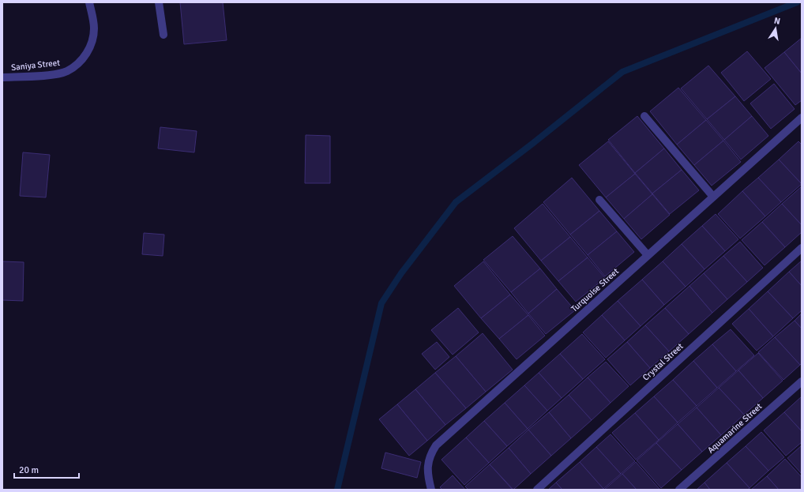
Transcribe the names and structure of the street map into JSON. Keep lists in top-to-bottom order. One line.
{"streets":{"street":["Saniya Street","Turquoise Street","Crystal Street","Aquamarine Street"]},"scale_bar":"20 m","north":"top"}
